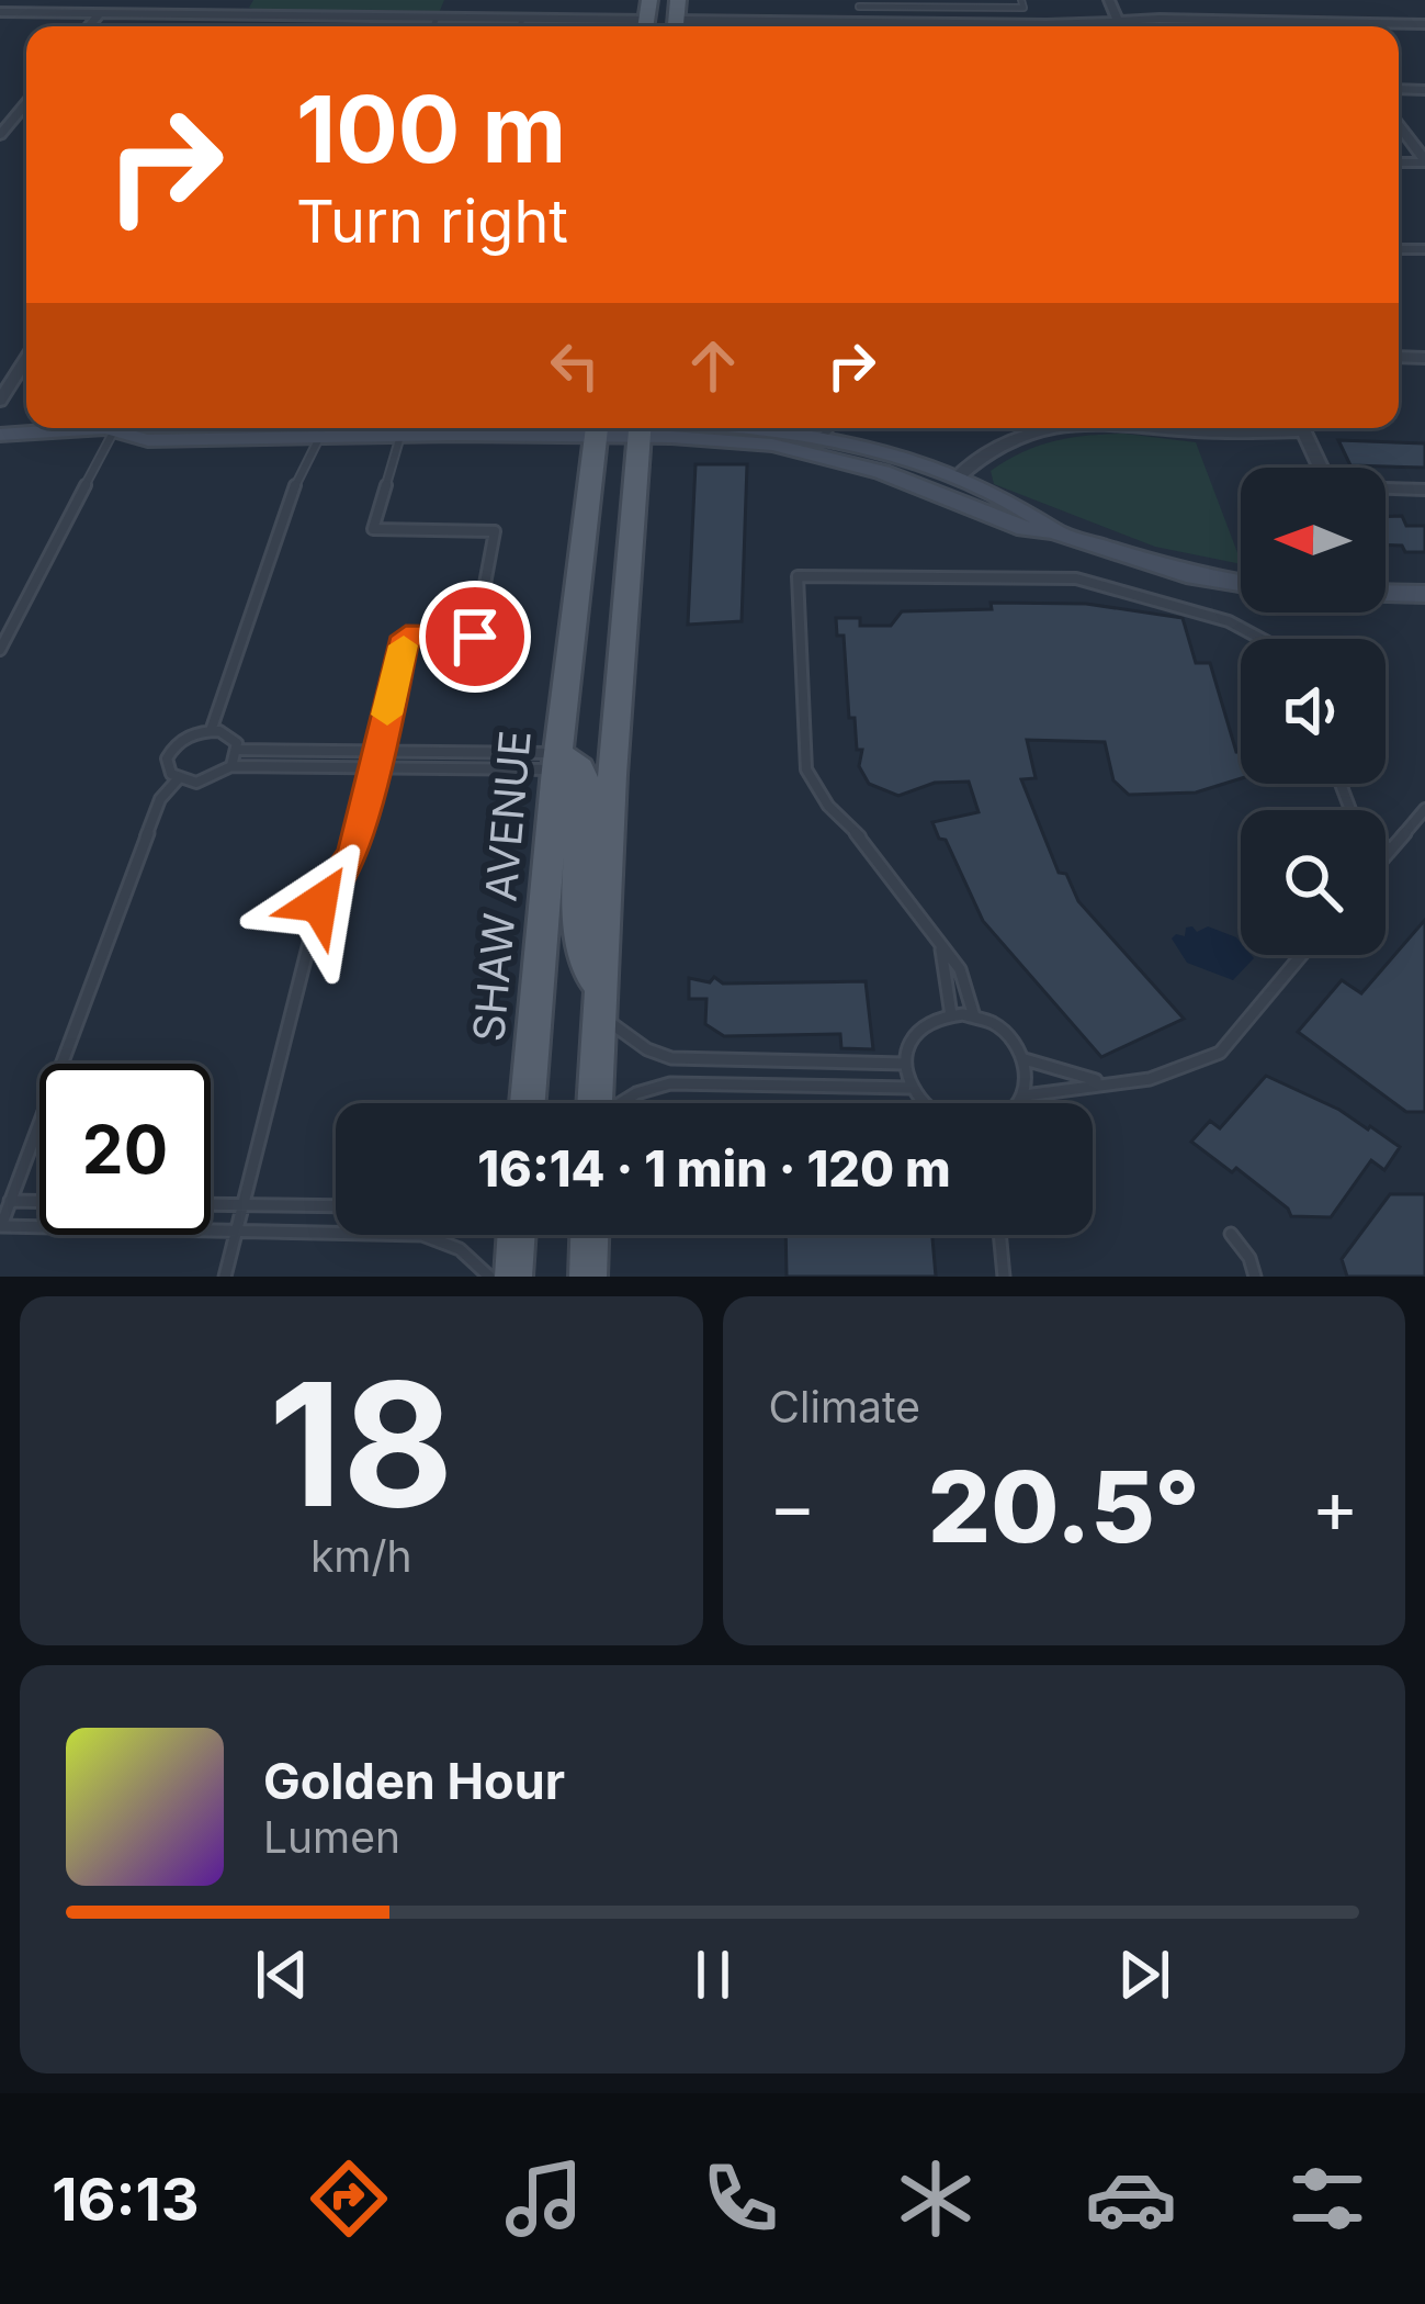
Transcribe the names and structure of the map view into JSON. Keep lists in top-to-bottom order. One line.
{"streets":{"main road":["SHAW AVENUE"]},"north":"left","page":{"turn":["100 m","Turn right"],"limit":"20","trip":"16:14 · 1 min · 120 m","tile":[["18","km/h"],"Climate"],"heat":["−","20.5°","+"],"song":["Golden Hour","Lumen"],"tabs":"16:13"}}
